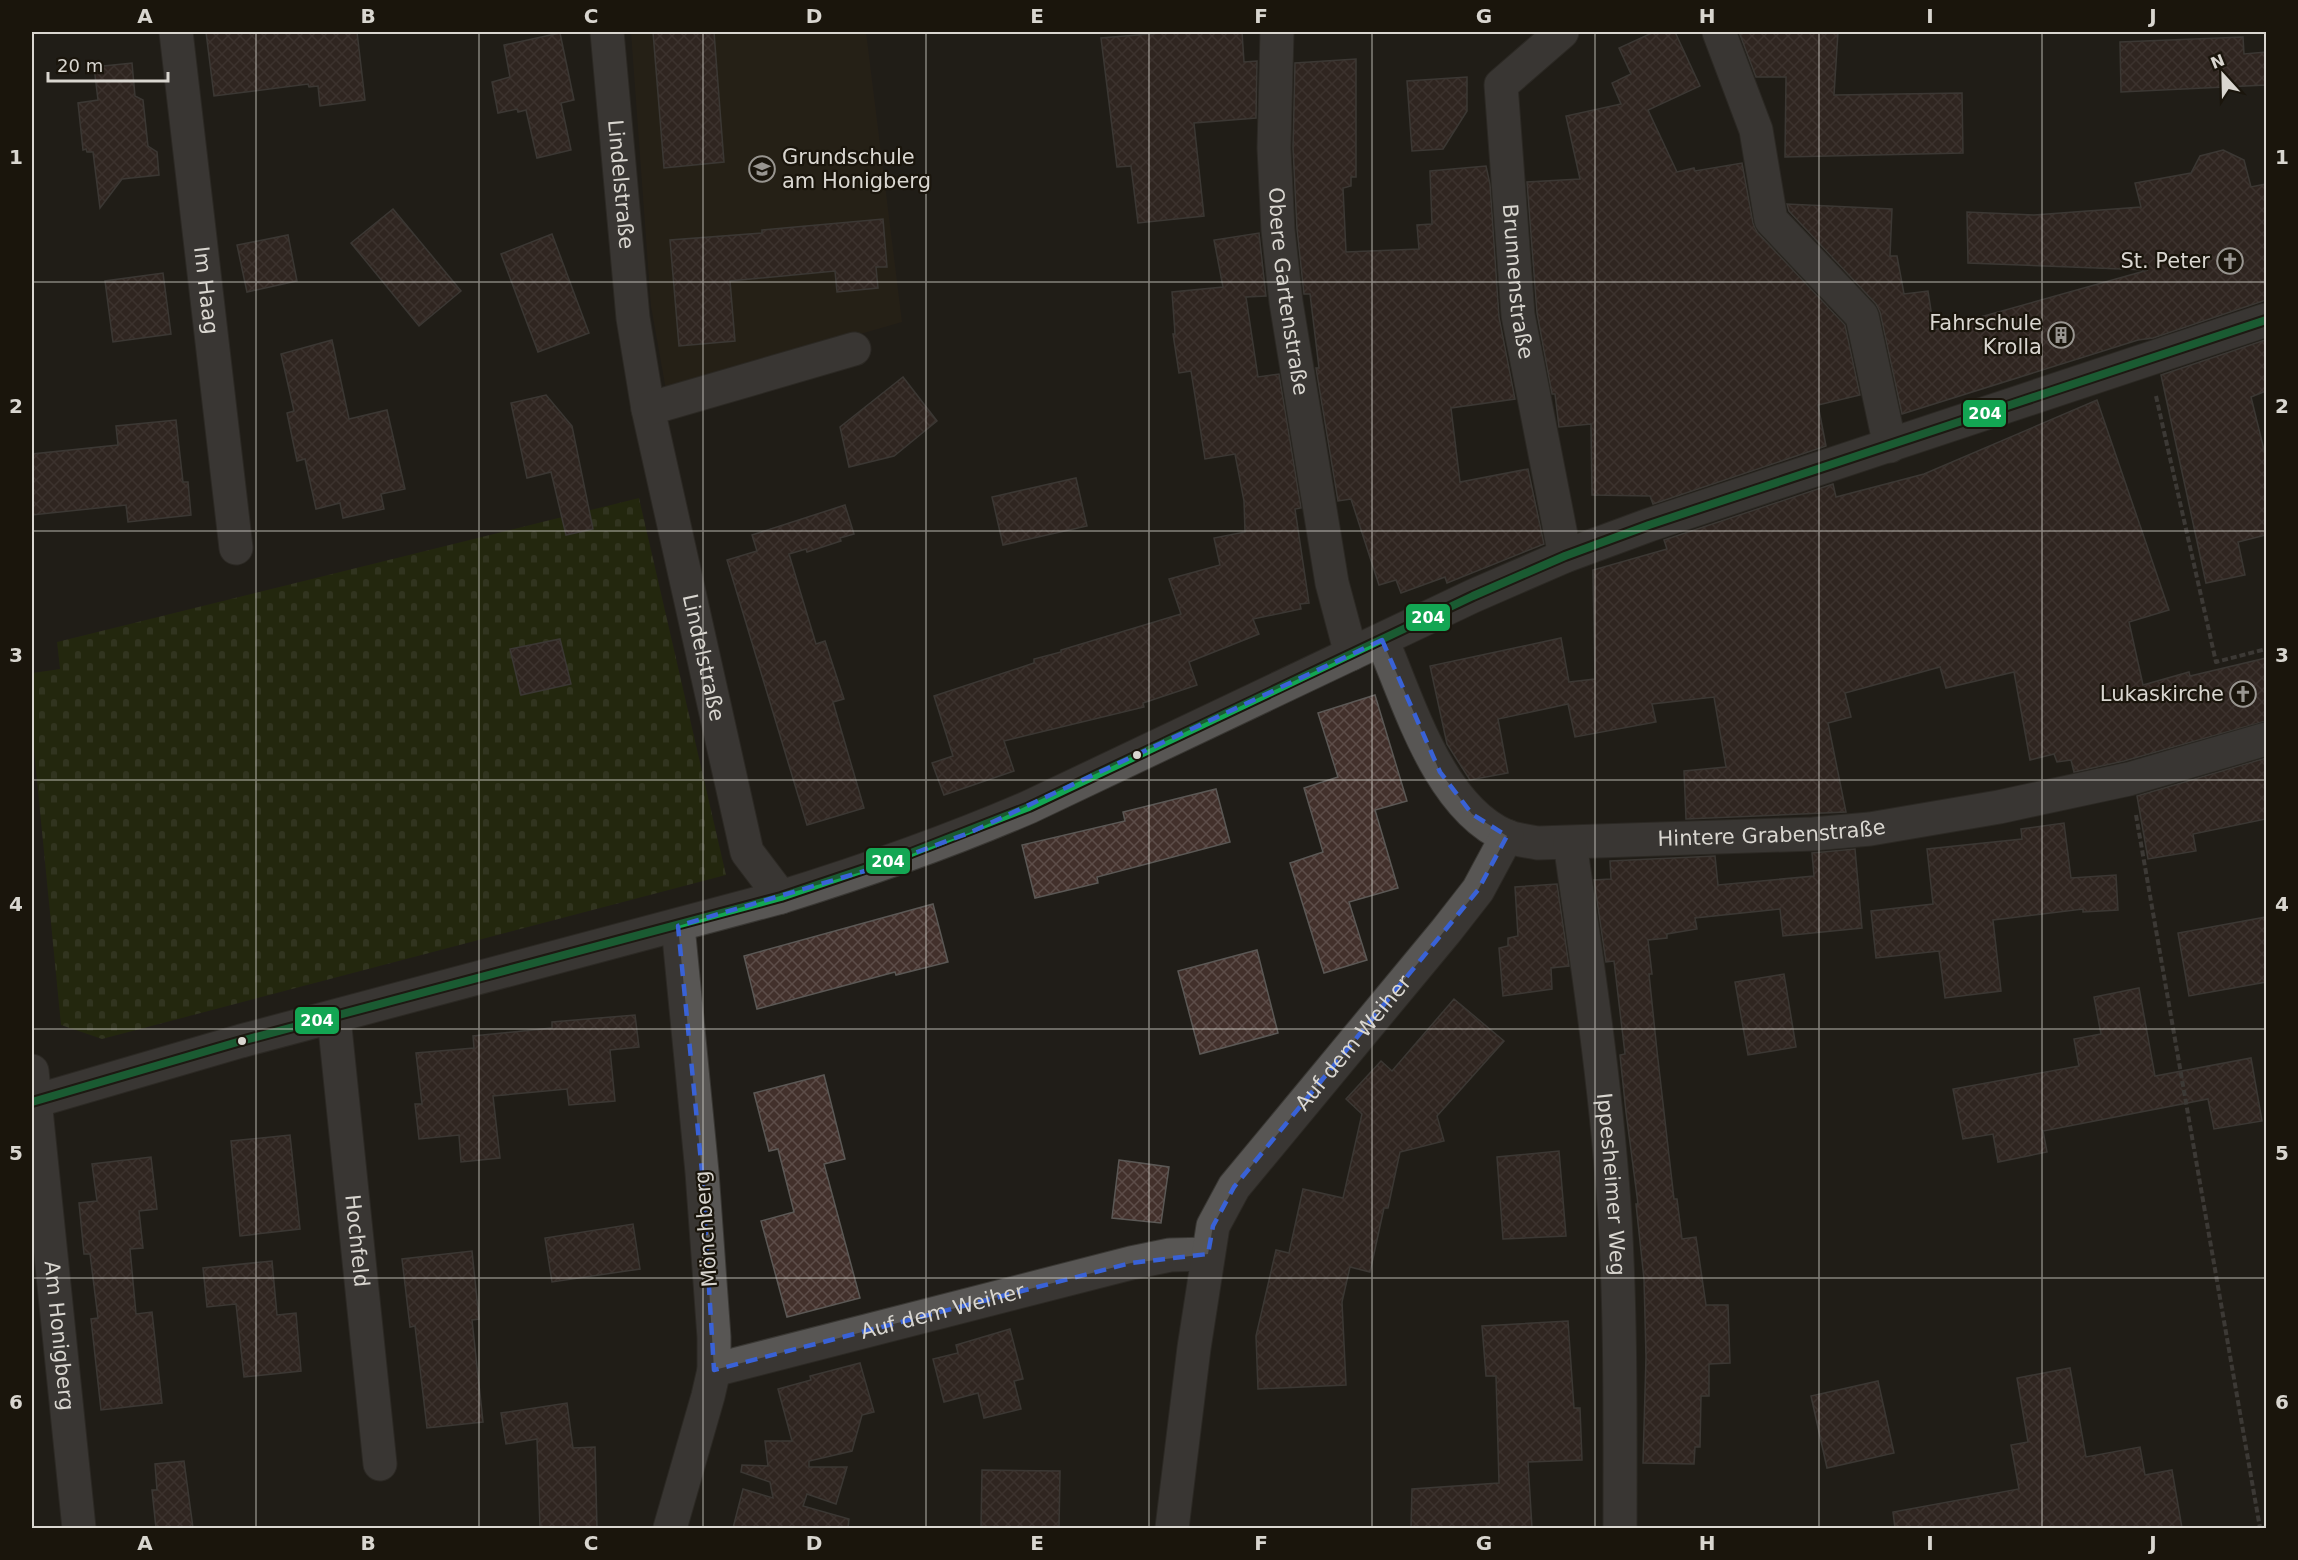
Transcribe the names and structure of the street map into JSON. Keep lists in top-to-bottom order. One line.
{"streets":{"street":["Lindelstraße","Brunnenstraße","Im Haag","Obere Gartenstraße","Hintere Grabenstraße","Auf dem Weiher","Ippesheimer Weg","Mönchberg","Hochfeld","Am Honigberg"]},"crossings":[["Hintere Grabenstraße","Auf dem Weiher"],["Hintere Grabenstraße","Ippesheimer Weg"],["Auf dem Weiher","Mönchberg"]],"places":{"school or university":["Grundschule am Honigberg"],"church":["St. Peter","Lukaskirche"],"building":["Fahrschule Krolla"]},"lines":["transit line 204"],"scale_bar":"20 m","north":"top","grid":{"columns":["A","B","C","D","E","F","G","H","I","J"],"rows":["1","2","3","4","5","6"]}}
